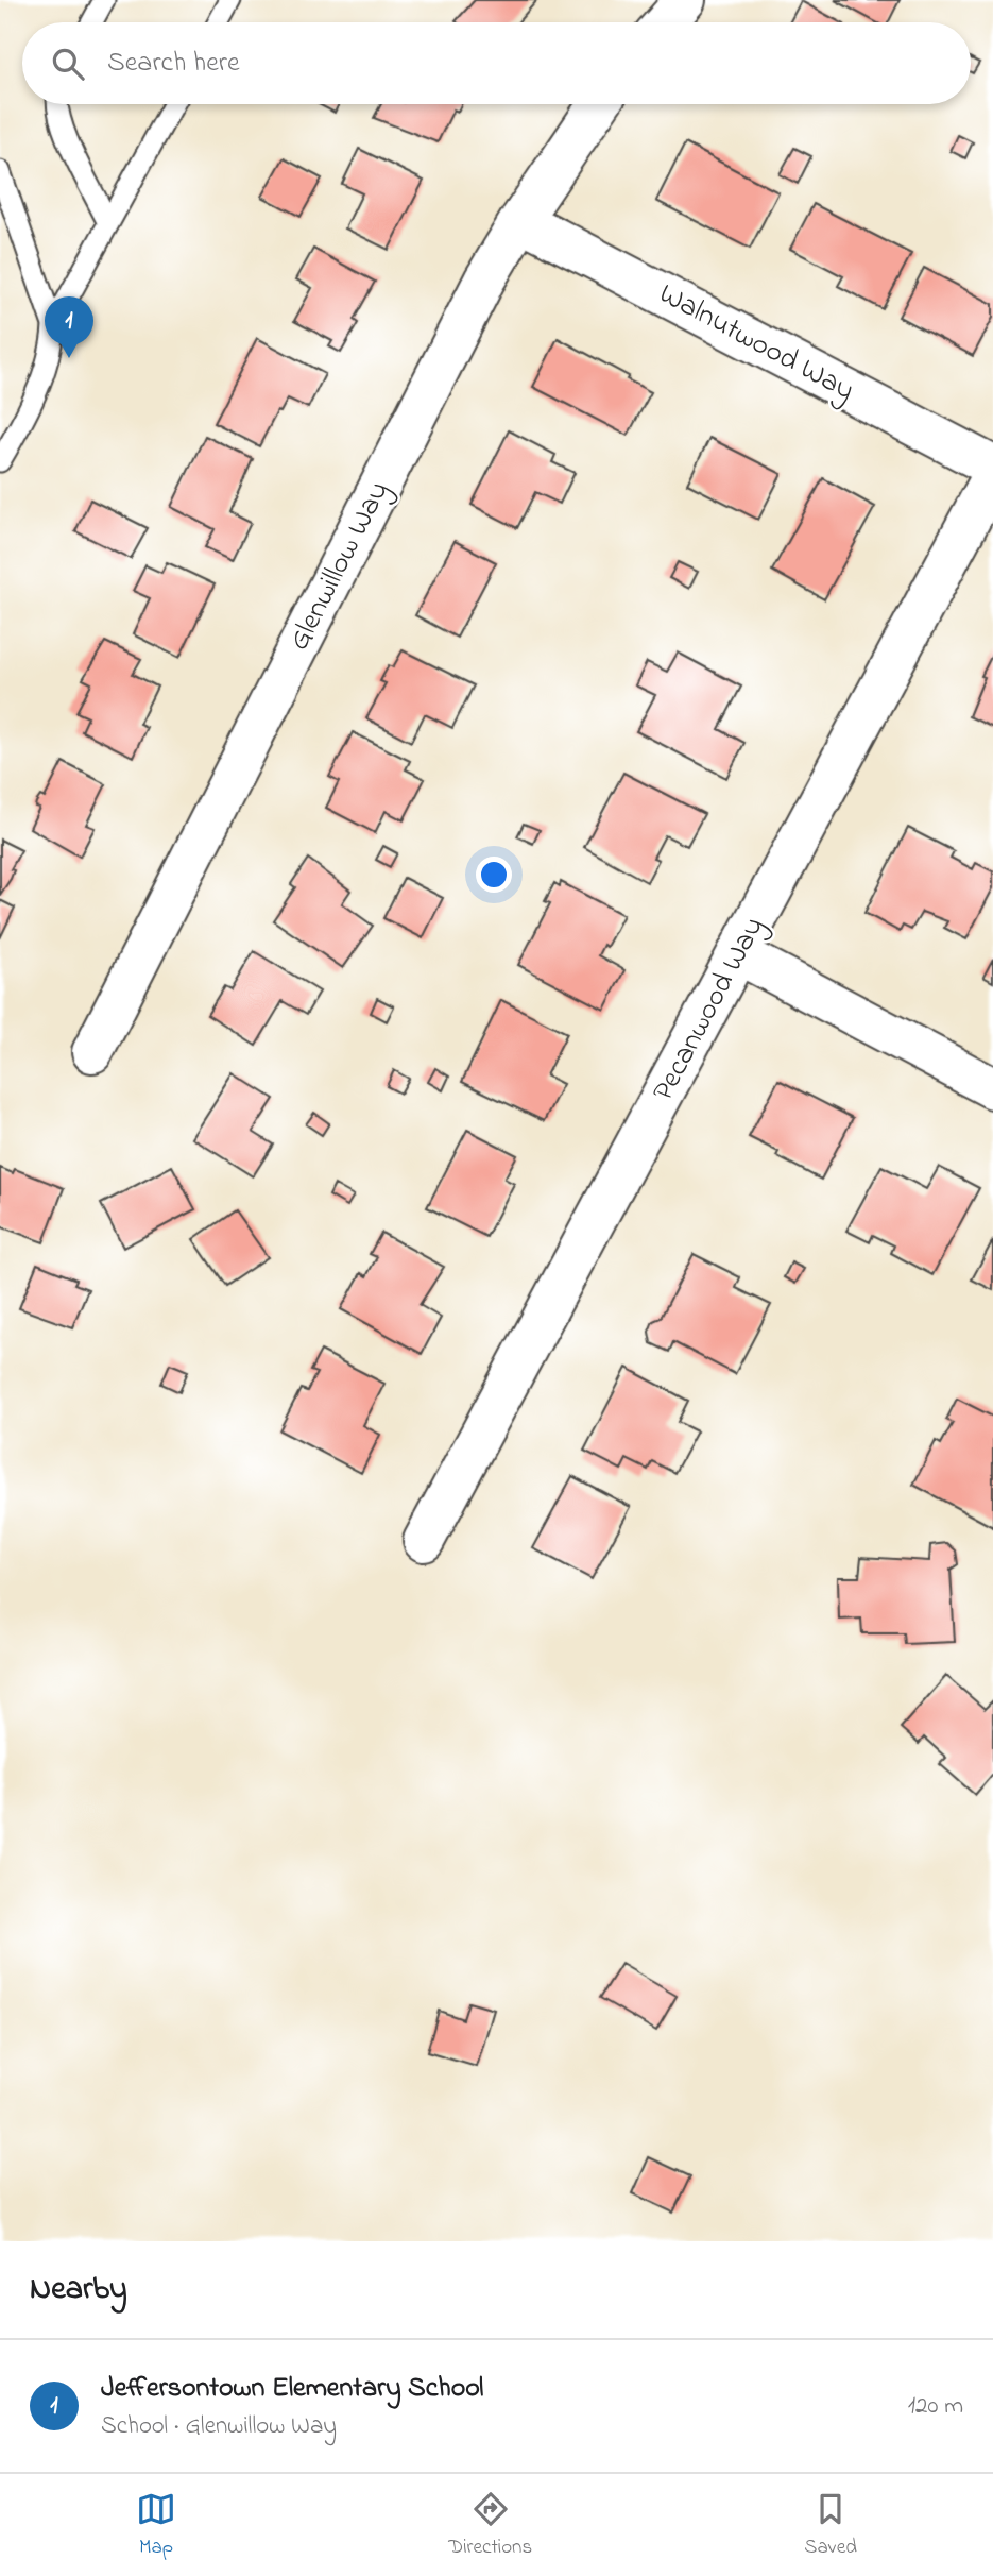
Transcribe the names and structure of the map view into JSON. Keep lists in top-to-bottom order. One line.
{"streets":{"street":["Walnutwood Way","Glenwillow Way","Pecanwood Way"]},"crossings":[["Walnutwood Way","Glenwillow Way"]],"page":{"search":"Search here","pins":"1","heading":"Nearby","list":[{"mark":"1","name":"Jeffersontown Elementary School","note":"School · Glenwillow Way","value":"120 m"}],"nav":["Map","Directions","Saved"]}}
